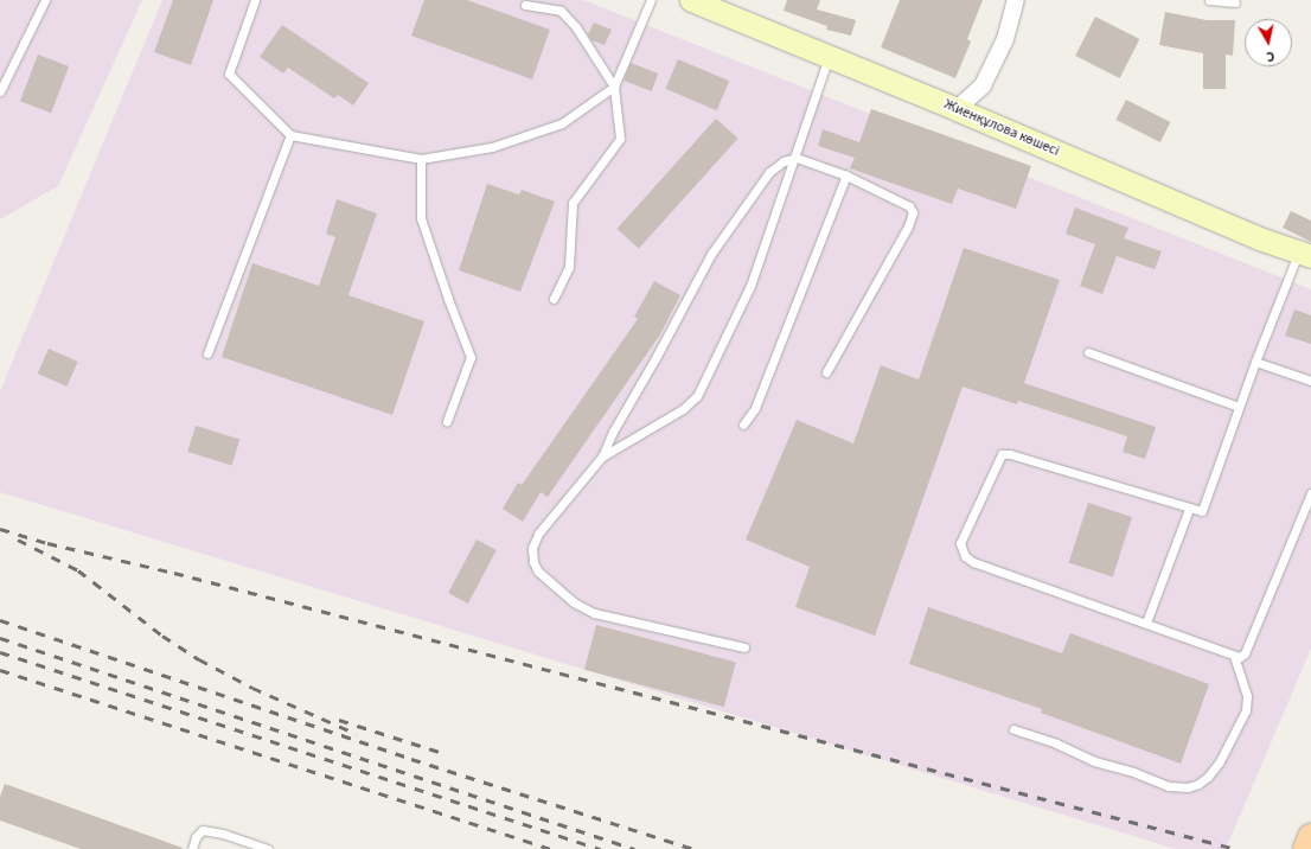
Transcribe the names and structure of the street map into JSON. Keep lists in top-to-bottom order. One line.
{"streets":{"street":["Жиенқұлова көшесі"]},"north":"bottom"}
